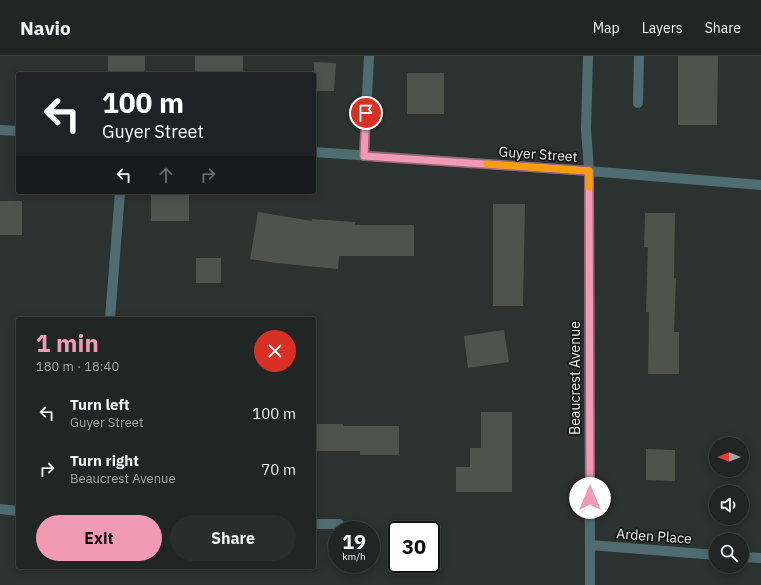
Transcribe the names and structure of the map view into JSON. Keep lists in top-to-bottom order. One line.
{"streets":{"street":["Guyer Street","Beaucrest Avenue","Arden Place"]},"crossings":[["Guyer Street","Beaucrest Avenue"],["Beaucrest Avenue","Arden Place"]],"north":"left","page":{"header":"Navio","nav":["Map","Layers","Share"],"turn":["100 m","Guyer Street"],"heading":["1 min","180 m · 18:40"],"list":[{"name":"Turn left","note":"Guyer Street","value":"100 m"},{"name":"Turn right","note":"Beaucrest Avenue","value":"70 m"}],"buttons":["Exit","Share"],"speed":"19 km/h","limit":"30"}}
